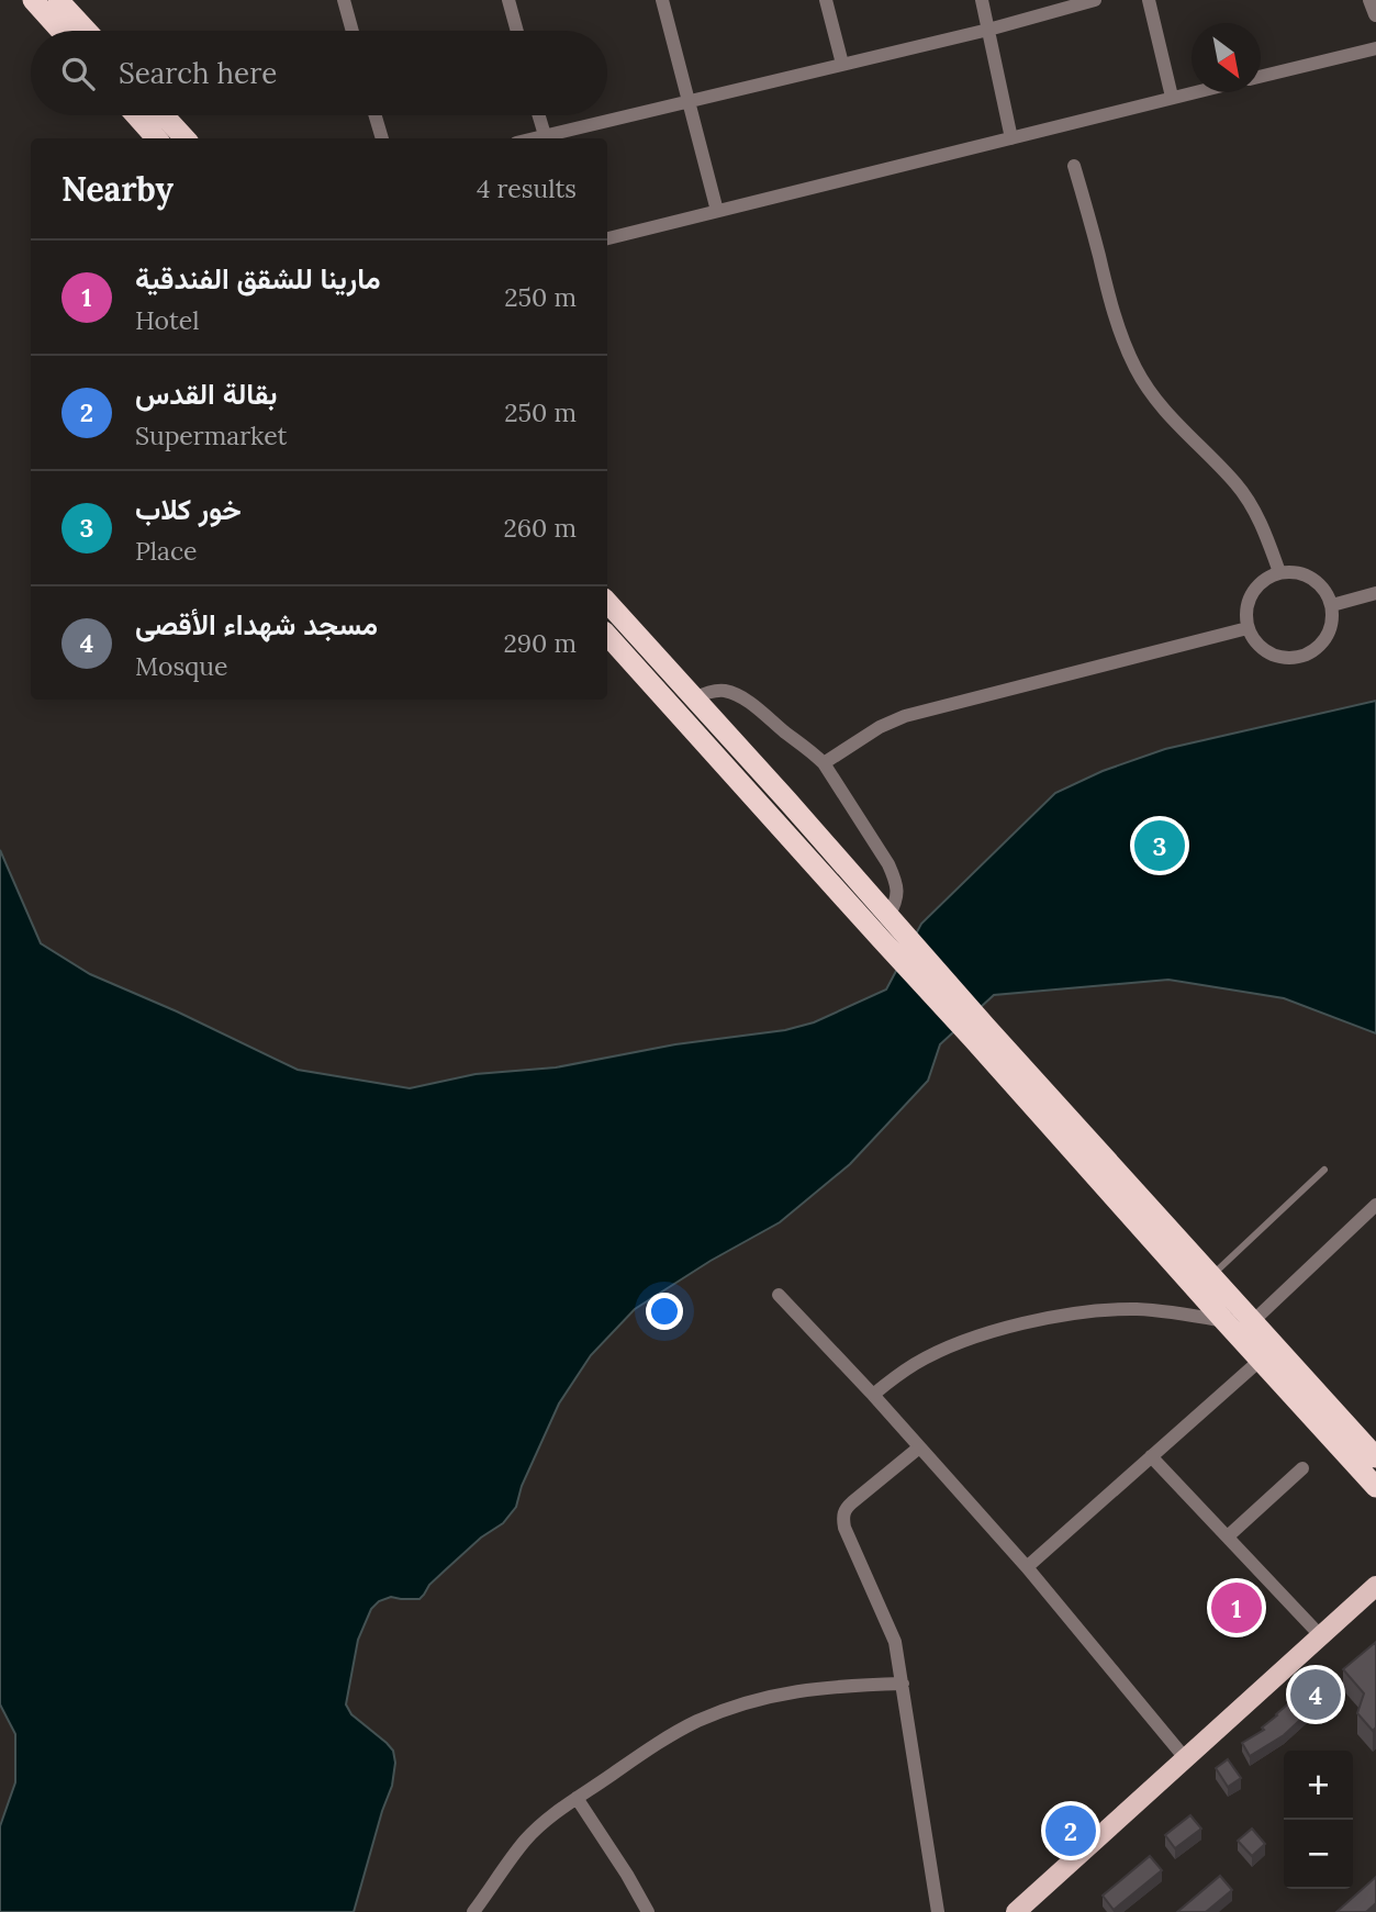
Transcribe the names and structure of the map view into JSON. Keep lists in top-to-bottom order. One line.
{"north":"bottom right","page":{"search":"Search here","heading":["Nearby","4 results"],"list":[{"mark":"1","name":"مارينا للشقق الفندقية","note":"Hotel","value":"250 m"},{"mark":"2","name":"بقالة القدس","note":"Supermarket","value":"250 m"},{"mark":"3","name":"خور كلاب","note":"Place","value":"260 m"},{"mark":"4","name":"مسجد شهداء الأقصى","note":"Mosque","value":"290 m"}],"pins":["3","1","4","2"],"map_buttons":["+","−"]}}
